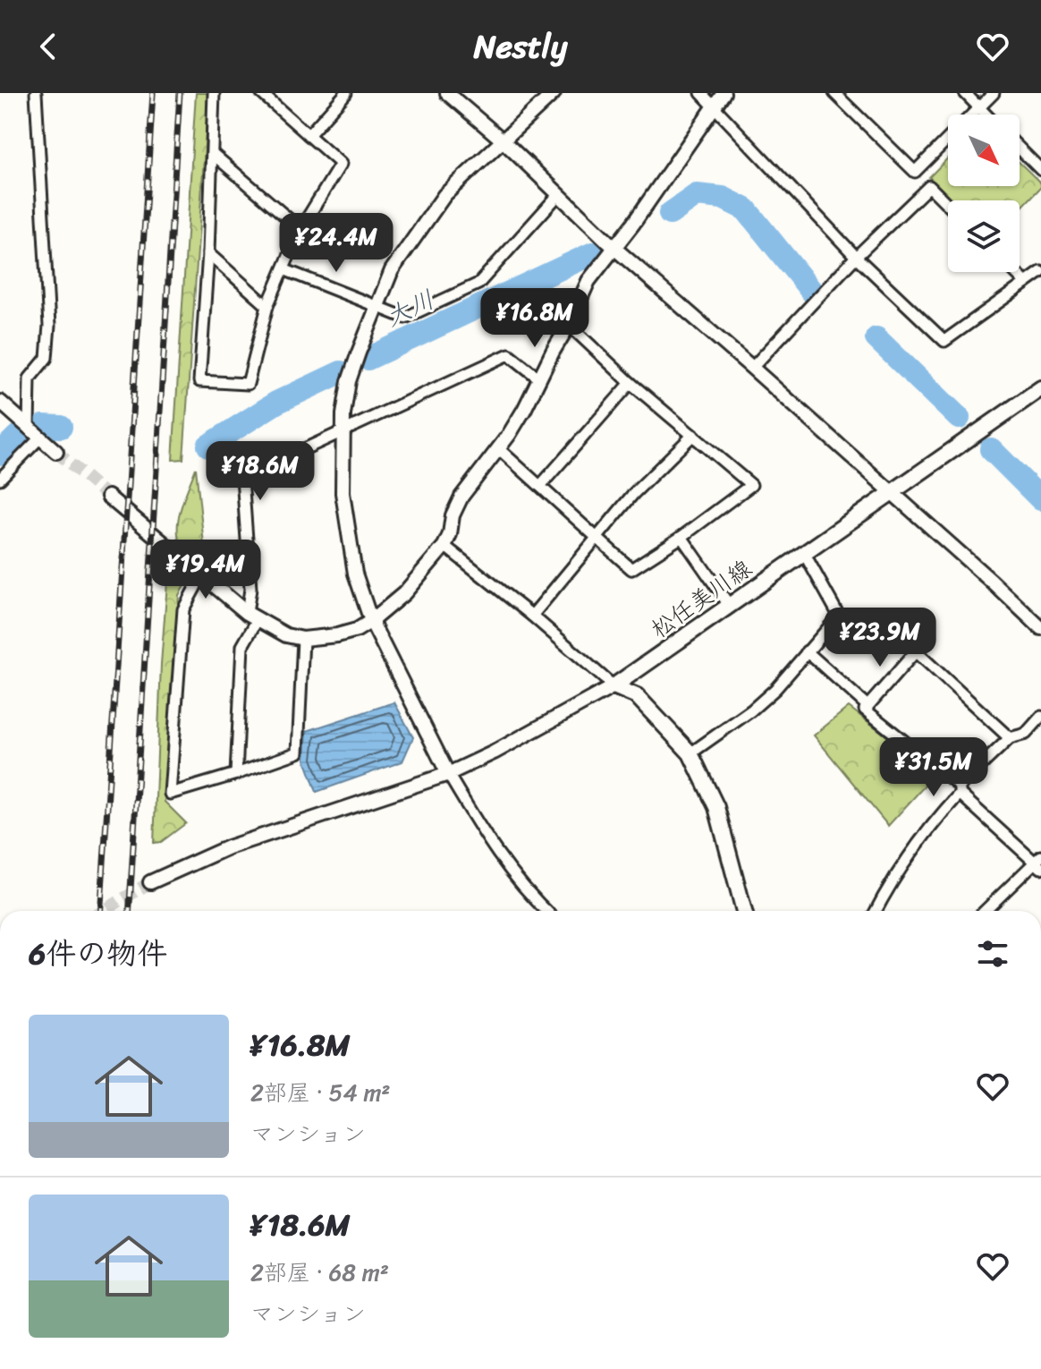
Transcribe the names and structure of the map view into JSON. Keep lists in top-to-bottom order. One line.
{"streets":{"main road":["松任美川線"]},"water":["大川"],"north":"bottom right","page":{"header":"Nestly","price":["¥24.4M","¥16.8M","¥18.6M","¥19.4M","¥23.9M","¥31.5M"],"heading":"6件の物件","list":[{"name":"¥16.8M","note":"2部屋 · 54 m² · マンション"},{"name":"¥18.6M","note":"2部屋 · 68 m² · マンション"}]}}
